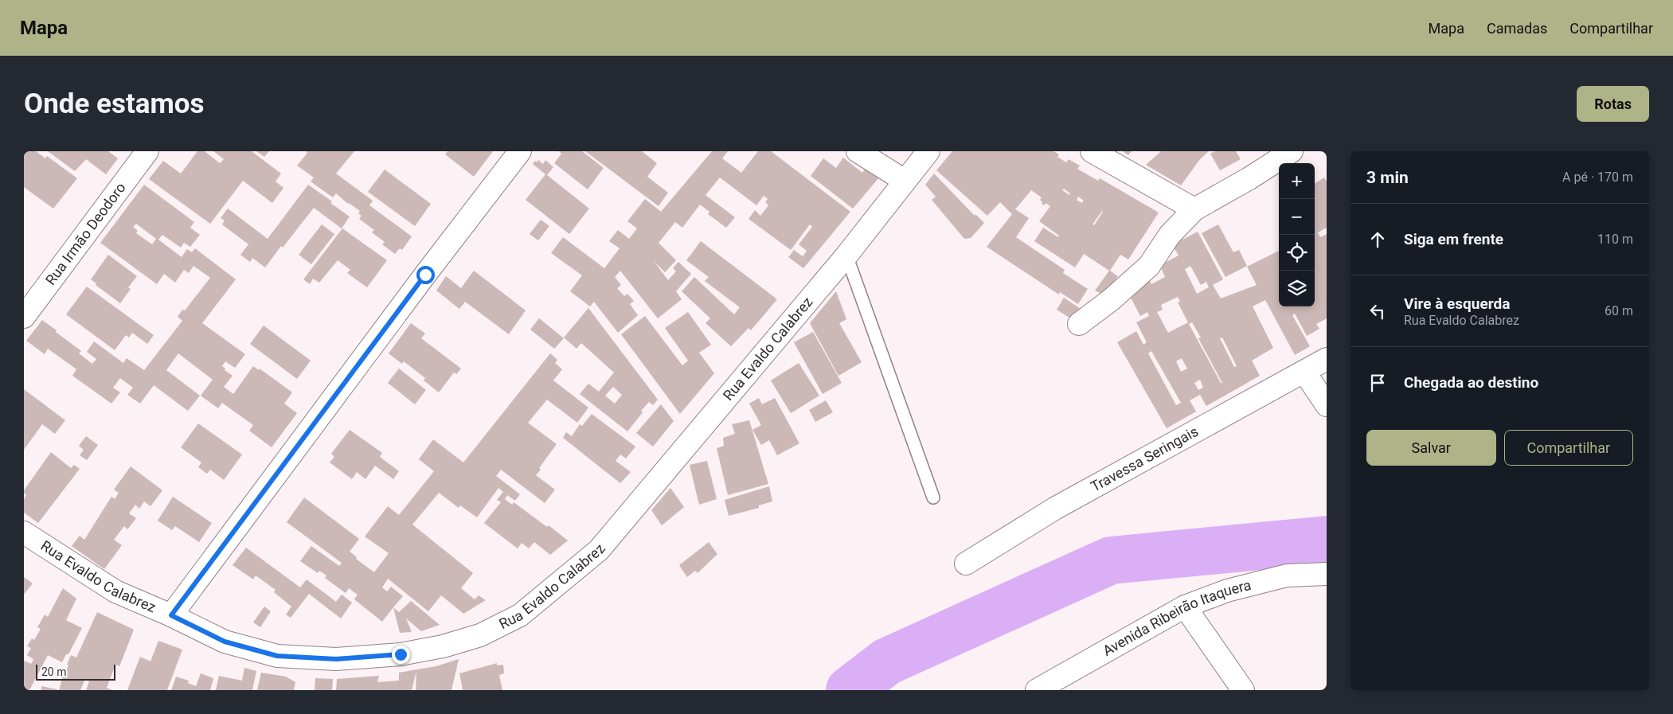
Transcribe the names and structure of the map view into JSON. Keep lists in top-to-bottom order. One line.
{"streets":{"street":["Rua Irmão Deodoro","Rua Evaldo Calabrez","Travessa Seringais","Avenida Ribeirão Itaquera"]},"scale_bar":"20 m","page":{"header":"Mapa","nav":["Mapa","Camadas","Compartilhar"],"buttons":["Rotas",["Salvar","Compartilhar"]],"title":"Onde estamos","heading":["3 min","A pé · 170 m"],"map_buttons":["+","−"],"list":[["Siga em frente","110 m"],["Vire à esquerda","Rua Evaldo Calabrez","60 m"],"Chegada ao destino"],"scale":"20 m"}}
